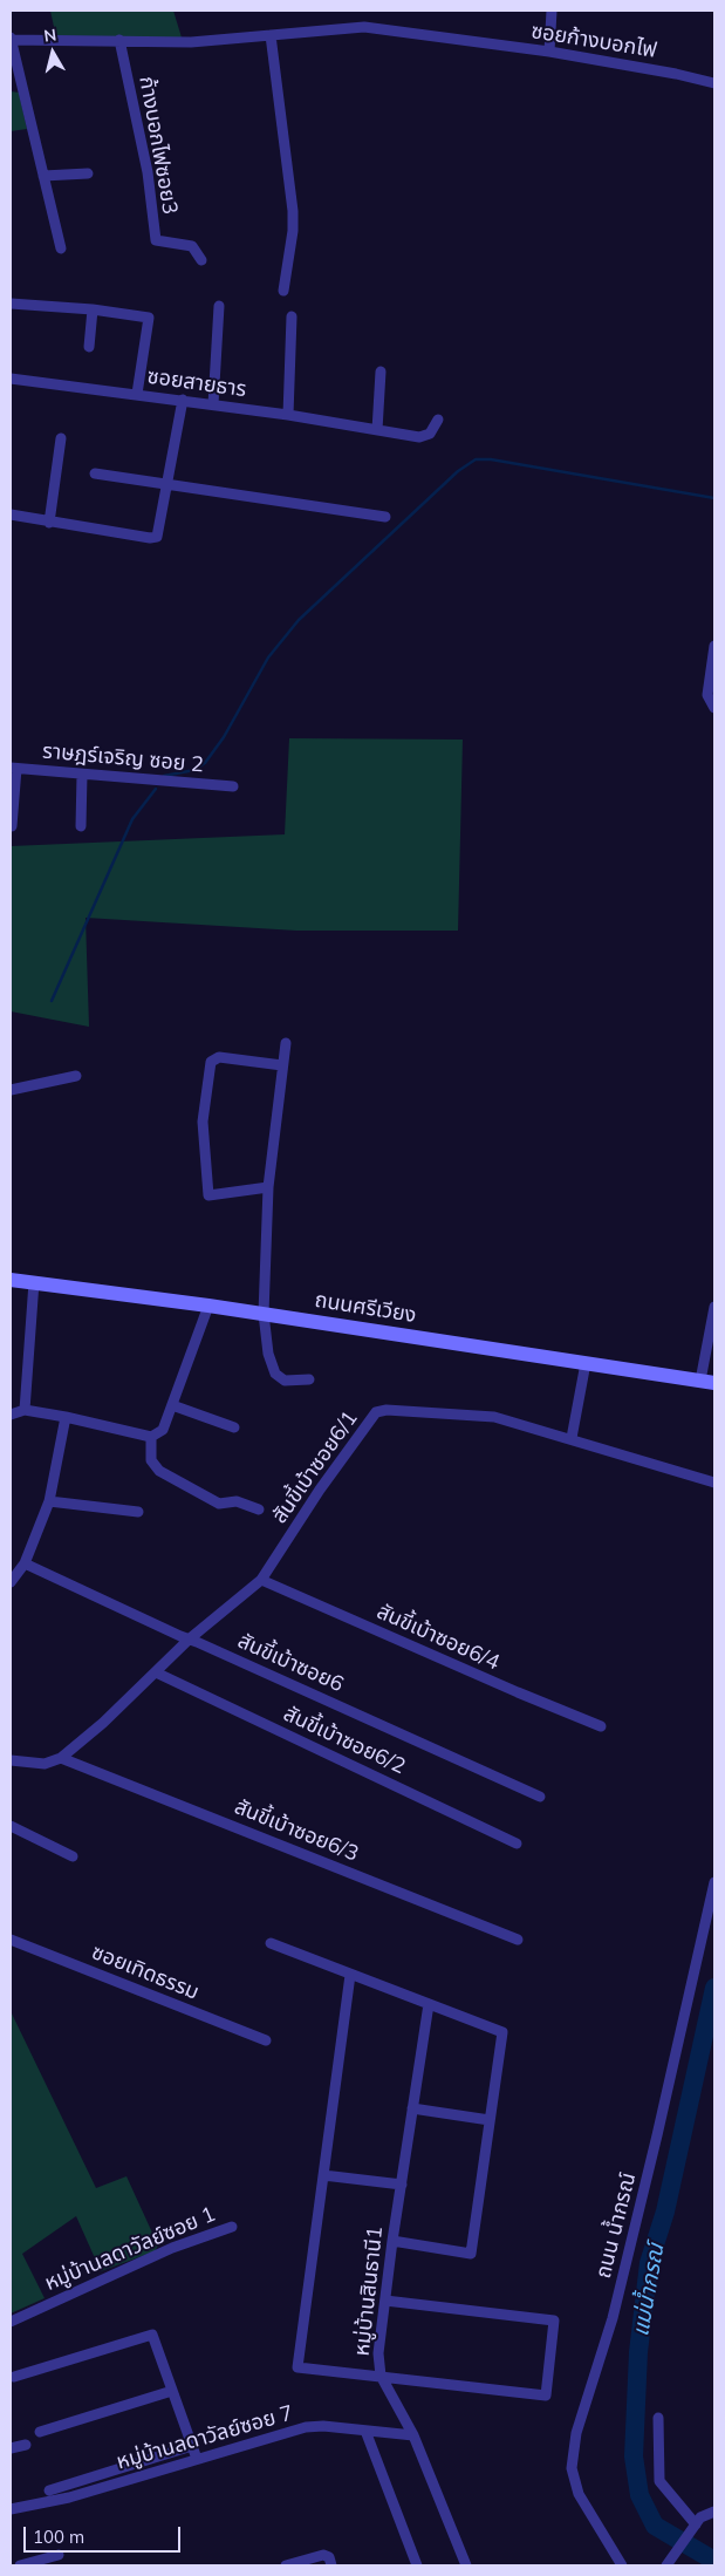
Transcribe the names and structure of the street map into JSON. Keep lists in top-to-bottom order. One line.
{"streets":{"main road":["ถนนศรีเวียง"],"street":["ซอยก้างบอกไฟ","ก้างบอกไฟซอย3","ซอยสายธาร","ราษฎร์เจริญ ซอย 2","สันขี้เบ้าซอย6/1","สันขี้เบ้าซอย6/4","สันขี้เบ้าซอย6","สันขี้เบ้าซอย6/2","สันขี้เบ้าซอย6/3","ซอยเทิดธรรม","ถนน น้ำกรณ์","หมู่บ้านลดาวัลย์ซอย 1","หมู่บ้านสินธานี1","หมู่บ้านลดาวัลย์ซอย 7"]},"crossings":[["ซอยก้างบอกไฟ","ก้างบอกไฟซอย3"],["สันขี้เบ้าซอย6/1","สันขี้เบ้าซอย6/4"],["สันขี้เบ้าซอย6/1","สันขี้เบ้าซอย6"],["สันขี้เบ้าซอย6/1","สันขี้เบ้าซอย6/2"],["สันขี้เบ้าซอย6/1","สันขี้เบ้าซอย6/3"],["หมู่บ้านสินธานี1","หมู่บ้านลดาวัลย์ซอย 7"]],"water":["แม่น้ำกรณ์"],"scale_bar":"100 m","north":"top"}
